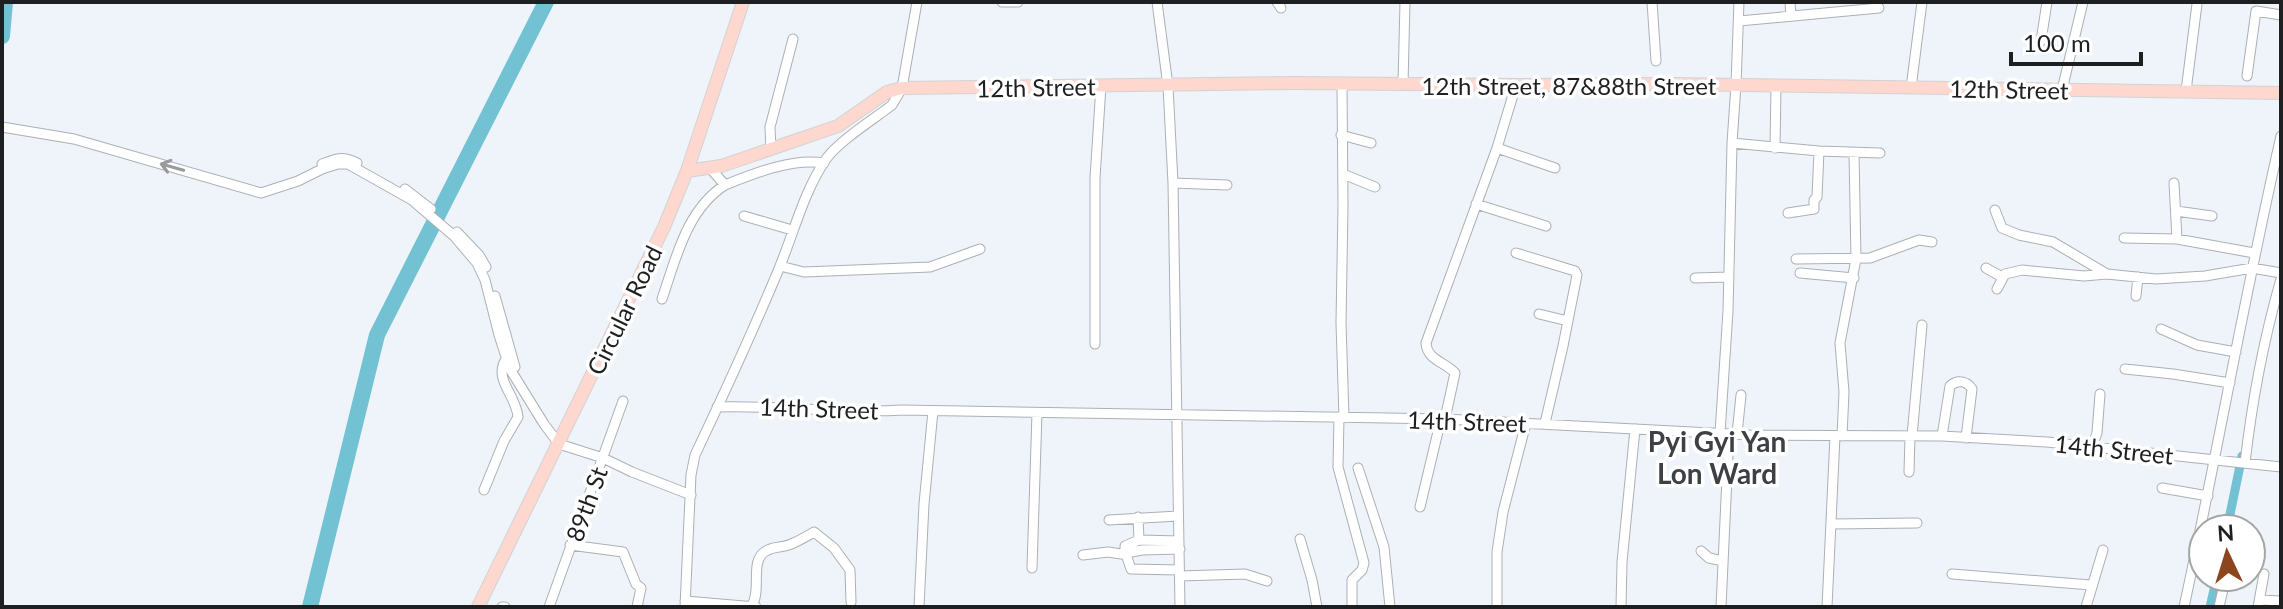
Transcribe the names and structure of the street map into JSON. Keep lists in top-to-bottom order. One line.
{"streets":{"main road":["12th Street, 87&88th Street","12th Street","Circular Road"],"street":["14th Street","89th St"]},"crossings":[["12th Street, 87&88th Street","12th Street"],["12th Street","Circular Road"]],"districts":["Pyi Gyi Yan Lon Ward"],"scale_bar":"100 m","north":"top"}
